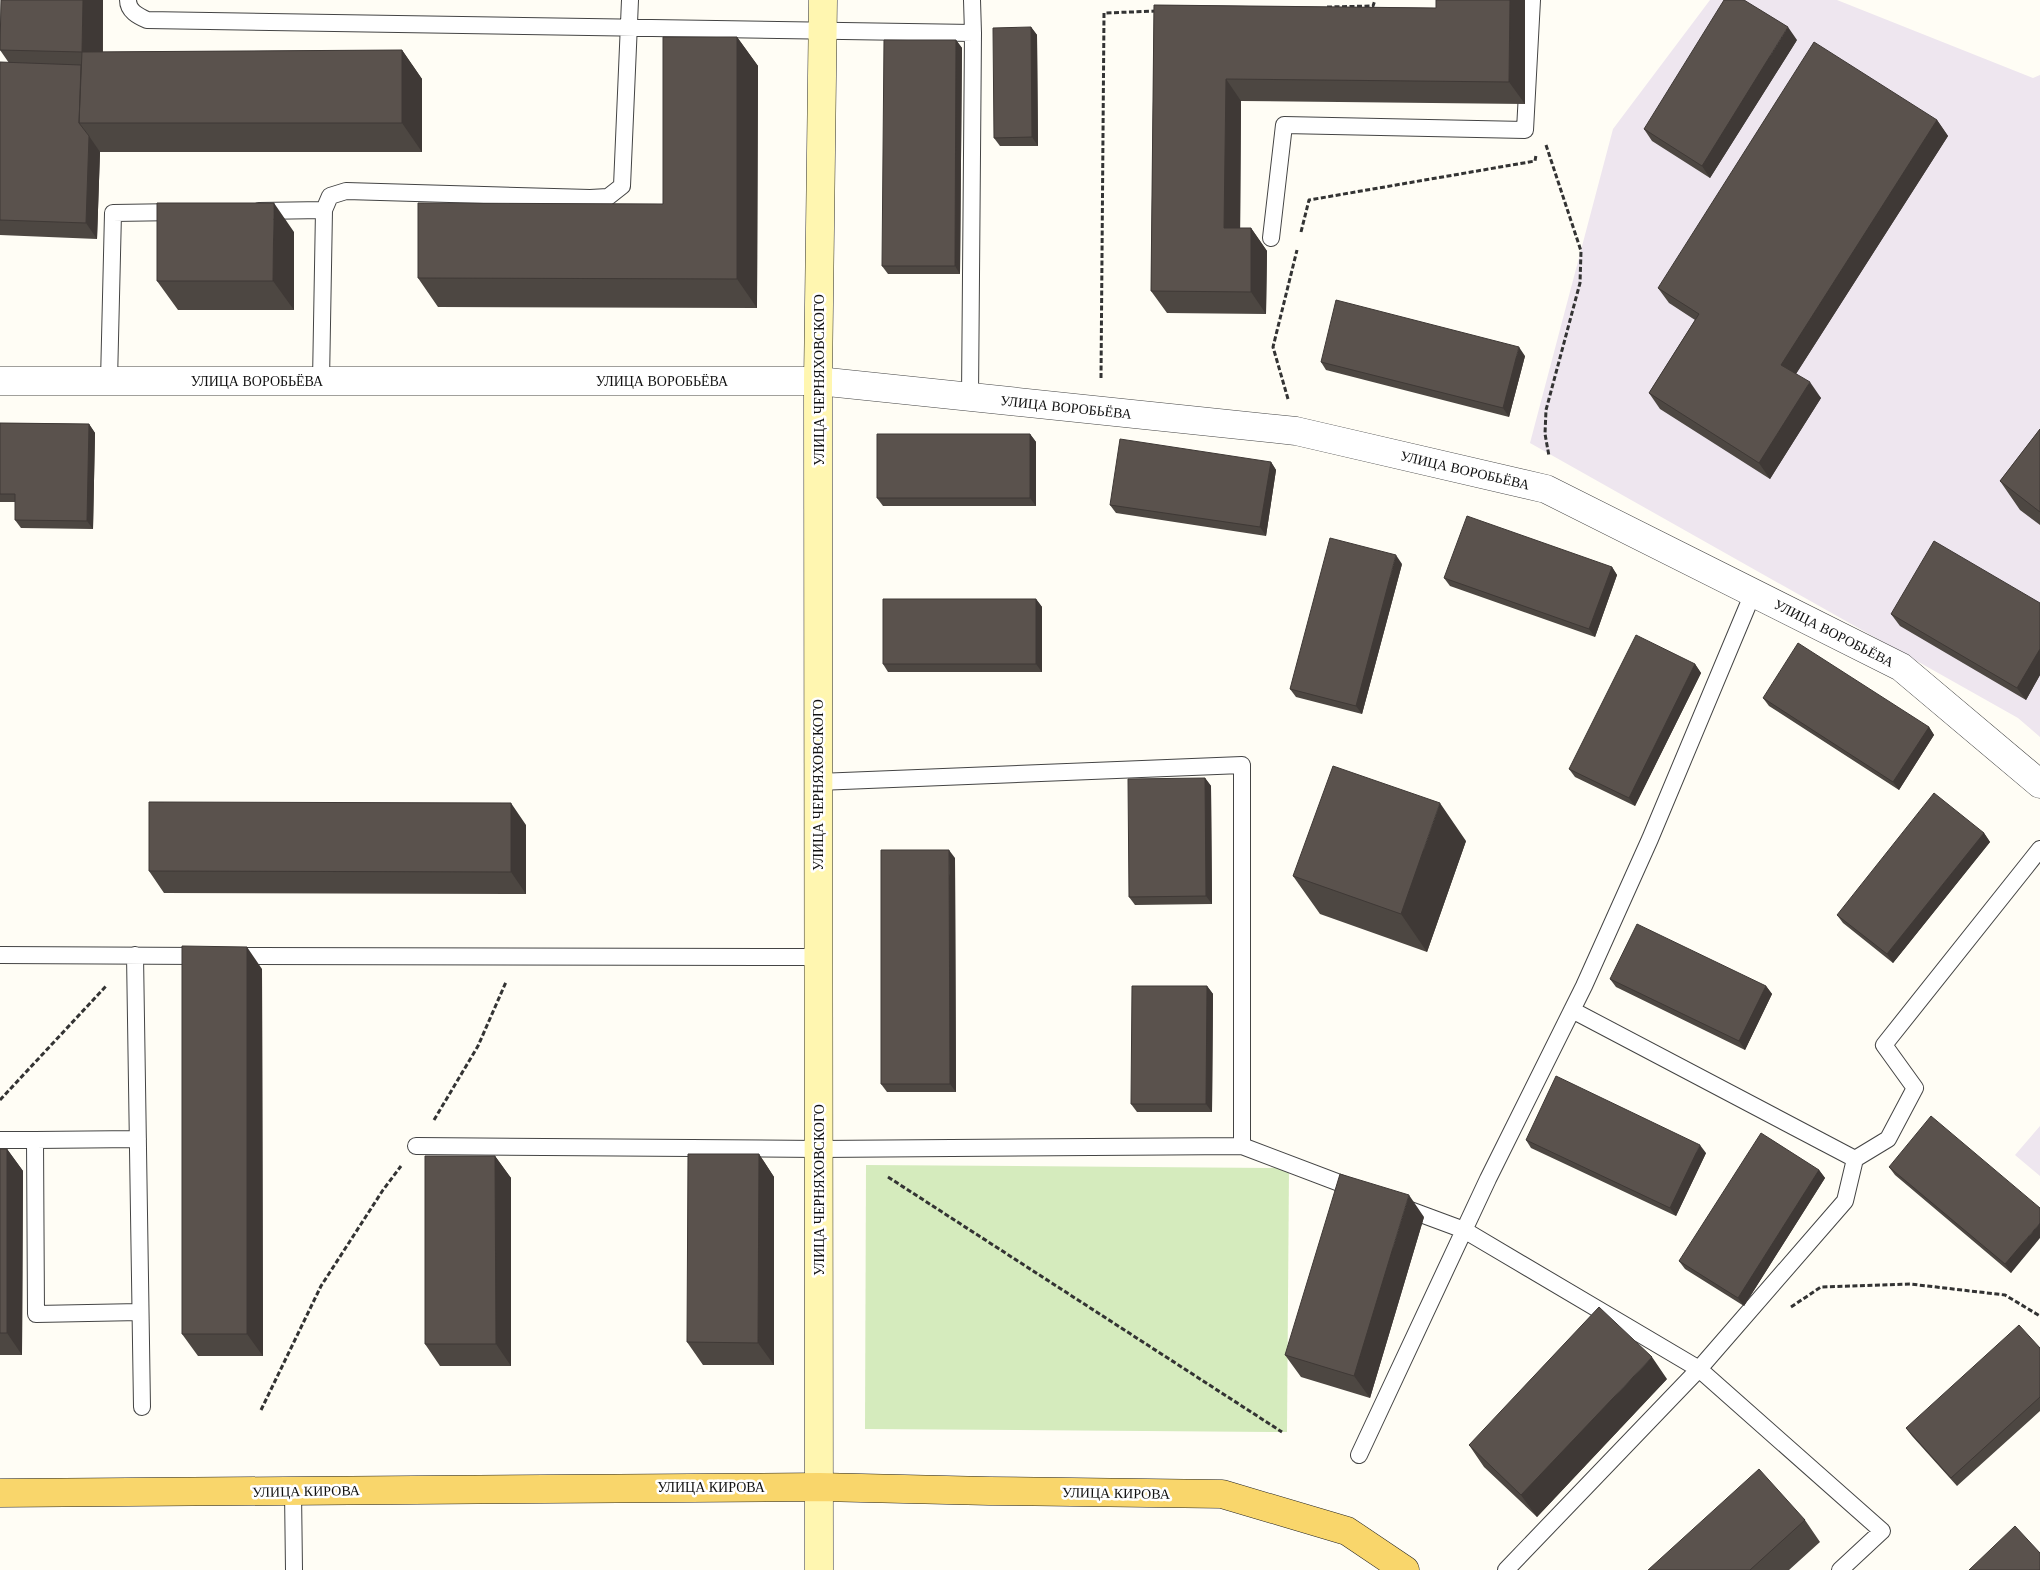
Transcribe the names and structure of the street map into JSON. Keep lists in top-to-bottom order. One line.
{"streets":{"main road":["УЛИЦА КИРОВА"],"street":["УЛИЦА ЧЕРНЯХОВСКОГО","УЛИЦА ВОРОБЬЁВА"]},"crossings":[["УЛИЦА ЧЕРНЯХОВСКОГО","УЛИЦА ВОРОБЬЁВА"],["УЛИЦА ЧЕРНЯХОВСКОГО","УЛИЦА КИРОВА"]]}
